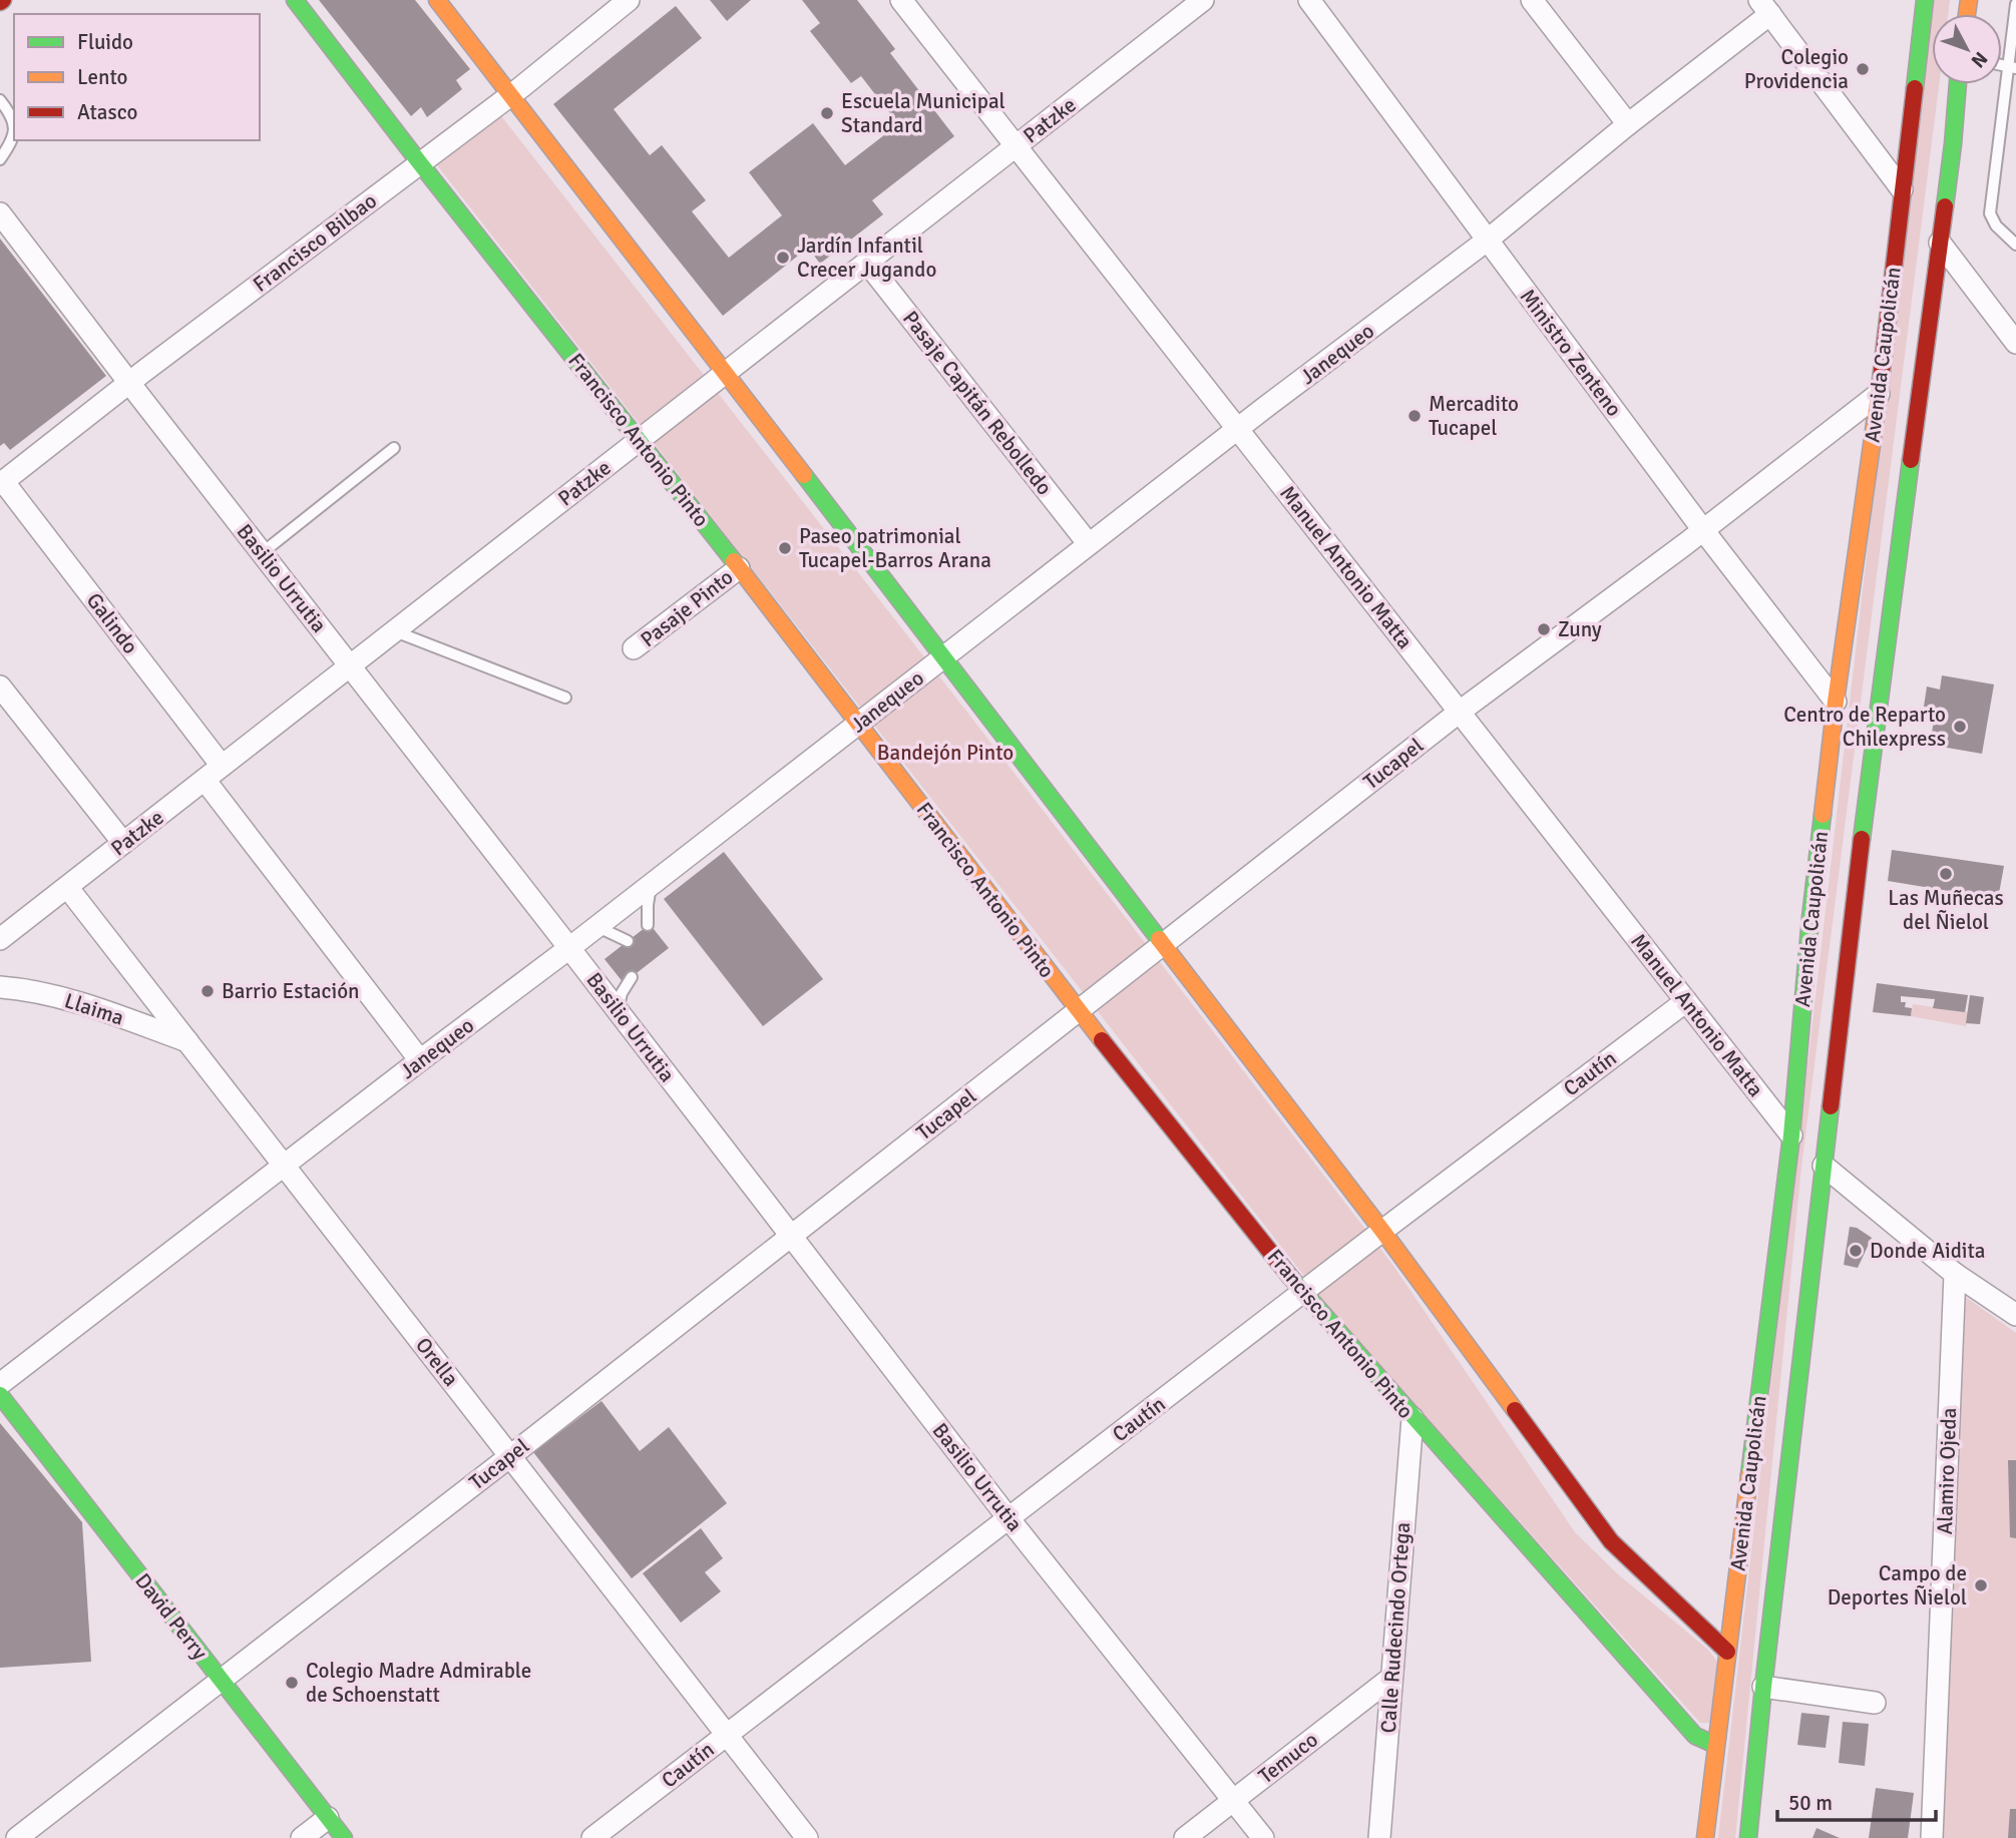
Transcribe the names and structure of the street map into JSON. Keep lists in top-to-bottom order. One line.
{"streets":{"main road":["Avenida Caupolicán","Francisco Antonio Pinto","David Perry"],"street":["Patzke","Francisco Bilbao","Ministro Zenteno","Janequeo","Pasaje Capitán Rebolledo","Manuel Antonio Matta","Basilio Urrutia","Pasaje Pinto","Galindo","Tucapel","Llaima","Cautín","Orella","Alamiro Ojeda","Calle Rudecindo Ortega","Temuco"]},"crossings":[["Patzke","Pasaje Capitán Rebolledo"],["Patzke","Francisco Antonio Pinto"],["Patzke","Manuel Antonio Matta"],["Patzke","Basilio Urrutia"],["Patzke","Galindo"],["Patzke","Orella"],["Francisco Bilbao","Francisco Antonio Pinto"],["Francisco Bilbao","Basilio Urrutia"],["Francisco Bilbao","Galindo"],["Ministro Zenteno","Janequeo"],["Ministro Zenteno","Avenida Caupolicán"],["Ministro Zenteno","Tucapel"],["Janequeo","Pasaje Capitán Rebolledo"],["Janequeo","Francisco Antonio Pinto"],["Janequeo","Manuel Antonio Matta"],["Janequeo","Basilio Urrutia"],["Janequeo","Orella"],["Avenida Caupolicán","Francisco Antonio Pinto"],["Avenida Caupolicán","Manuel Antonio Matta"],["Avenida Caupolicán","Tucapel"],["Francisco Antonio Pinto","Pasaje Pinto"],["Francisco Antonio Pinto","Tucapel"],["Francisco Antonio Pinto","Cautín"],["Francisco Antonio Pinto","Calle Rudecindo Ortega"],["Manuel Antonio Matta","Tucapel"],["Manuel Antonio Matta","Cautín"],["Basilio Urrutia","Tucapel"],["Basilio Urrutia","Cautín"],["Basilio Urrutia","Temuco"],["Tucapel","Orella"],["Tucapel","David Perry"],["Llaima","Orella"],["Cautín","Orella"],["Calle Rudecindo Ortega","Temuco"]],"parks":["Bandejón Pinto"],"places":["Colegio Providencia","Escuela Municipal Standard","Jardín Infantil Crecer Jugando","Mercadito Tucapel","Paseo patrimonial Tucapel-Barros Arana","Zuny","Centro de Reparto Chilexpress","Las Muñecas del Ñielol","Barrio Estación","Donde Aidita","Campo de Deportes Ñielol","Colegio Madre Admirable de Schoenstatt"],"legend":["Fluido","Lento","Atasco"],"scale_bar":"50 m","north":"bottom right"}
